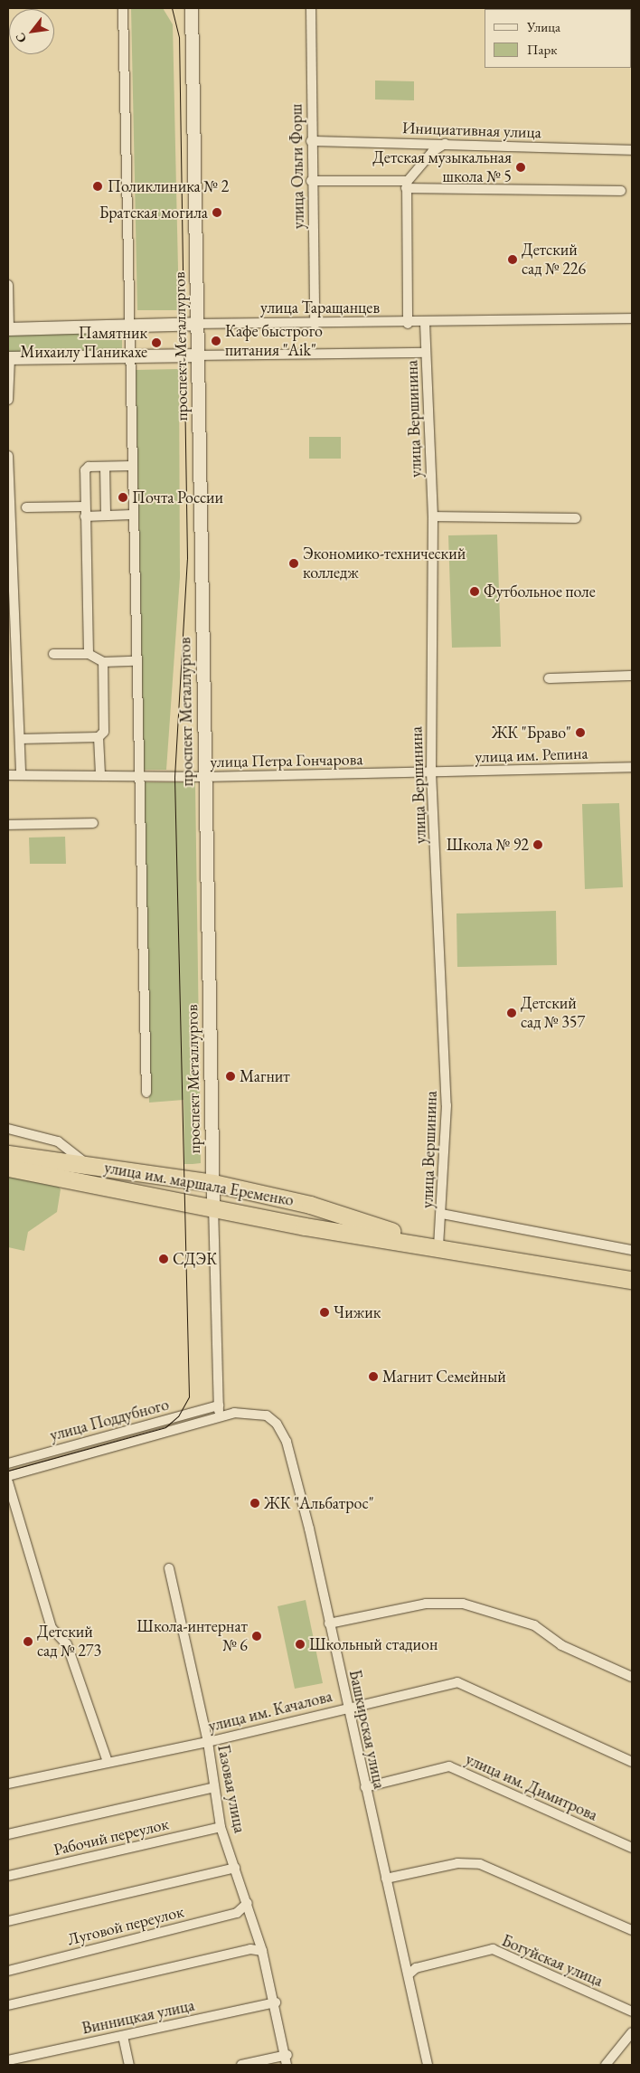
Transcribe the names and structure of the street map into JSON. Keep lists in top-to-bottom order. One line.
{"streets":{"highway":["улица им. маршала Еременко"],"main road":["улица Таращанцев","проспект Металлургов"],"street":["Инициативная улица","улица Ольги Форш","улица Вершинина","улица им. Репина","улица Петра Гончарова","улица Поддубного","улица им. Качалова","Башкирская улица","улица им. Димитрова","Газовая улица","Рабочий переулок","Луговой переулок","Богуйская улица","Винницкая улица"]},"crossings":[["Инициативная улица","улица Ольги Форш"],["улица Ольги Форш","улица Таращанцев"],["улица Таращанцев","проспект Металлургов"],["улица Таращанцев","улица Вершинина"],["проспект Металлургов","улица Петра Гончарова"],["проспект Металлургов","улица им. маршала Еременко"],["проспект Металлургов","улица Поддубного"],["проспект Металлургов","Башкирская улица"],["улица Вершинина","улица им. Репина"],["улица Вершинина","улица Петра Гончарова"],["улица Вершинина","улица им. маршала Еременко"],["улица им. Репина","улица Петра Гончарова"],["улица Поддубного","Башкирская улица"],["улица им. Качалова","Башкирская улица"],["улица им. Качалова","Газовая улица"],["Башкирская улица","улица им. Димитрова"],["Башкирская улица","Богуйская улица"],["Газовая улица","Рабочий переулок"],["Газовая улица","Луговой переулок"],["Газовая улица","Винницкая улица"]],"places":["Детская музыкальная школа № 5","Поликлиника № 2","Братская могила","Детский сад № 226","Кафе быстрого питания \"Aik\"","Памятник Михаилу Паникахе","Почта России","Экономико-технический колледж","Футбольное поле","ЖК \"Браво\"","Школа № 92","Детский сад № 357","Магнит","СДЭК","Чижик","Магнит Семейный","ЖК \"Альбатрос\"","Школа-интернат № 6","Детский сад № 273","Школьный стадион"],"legend":["Улица","Парк"],"north":"bottom left"}
